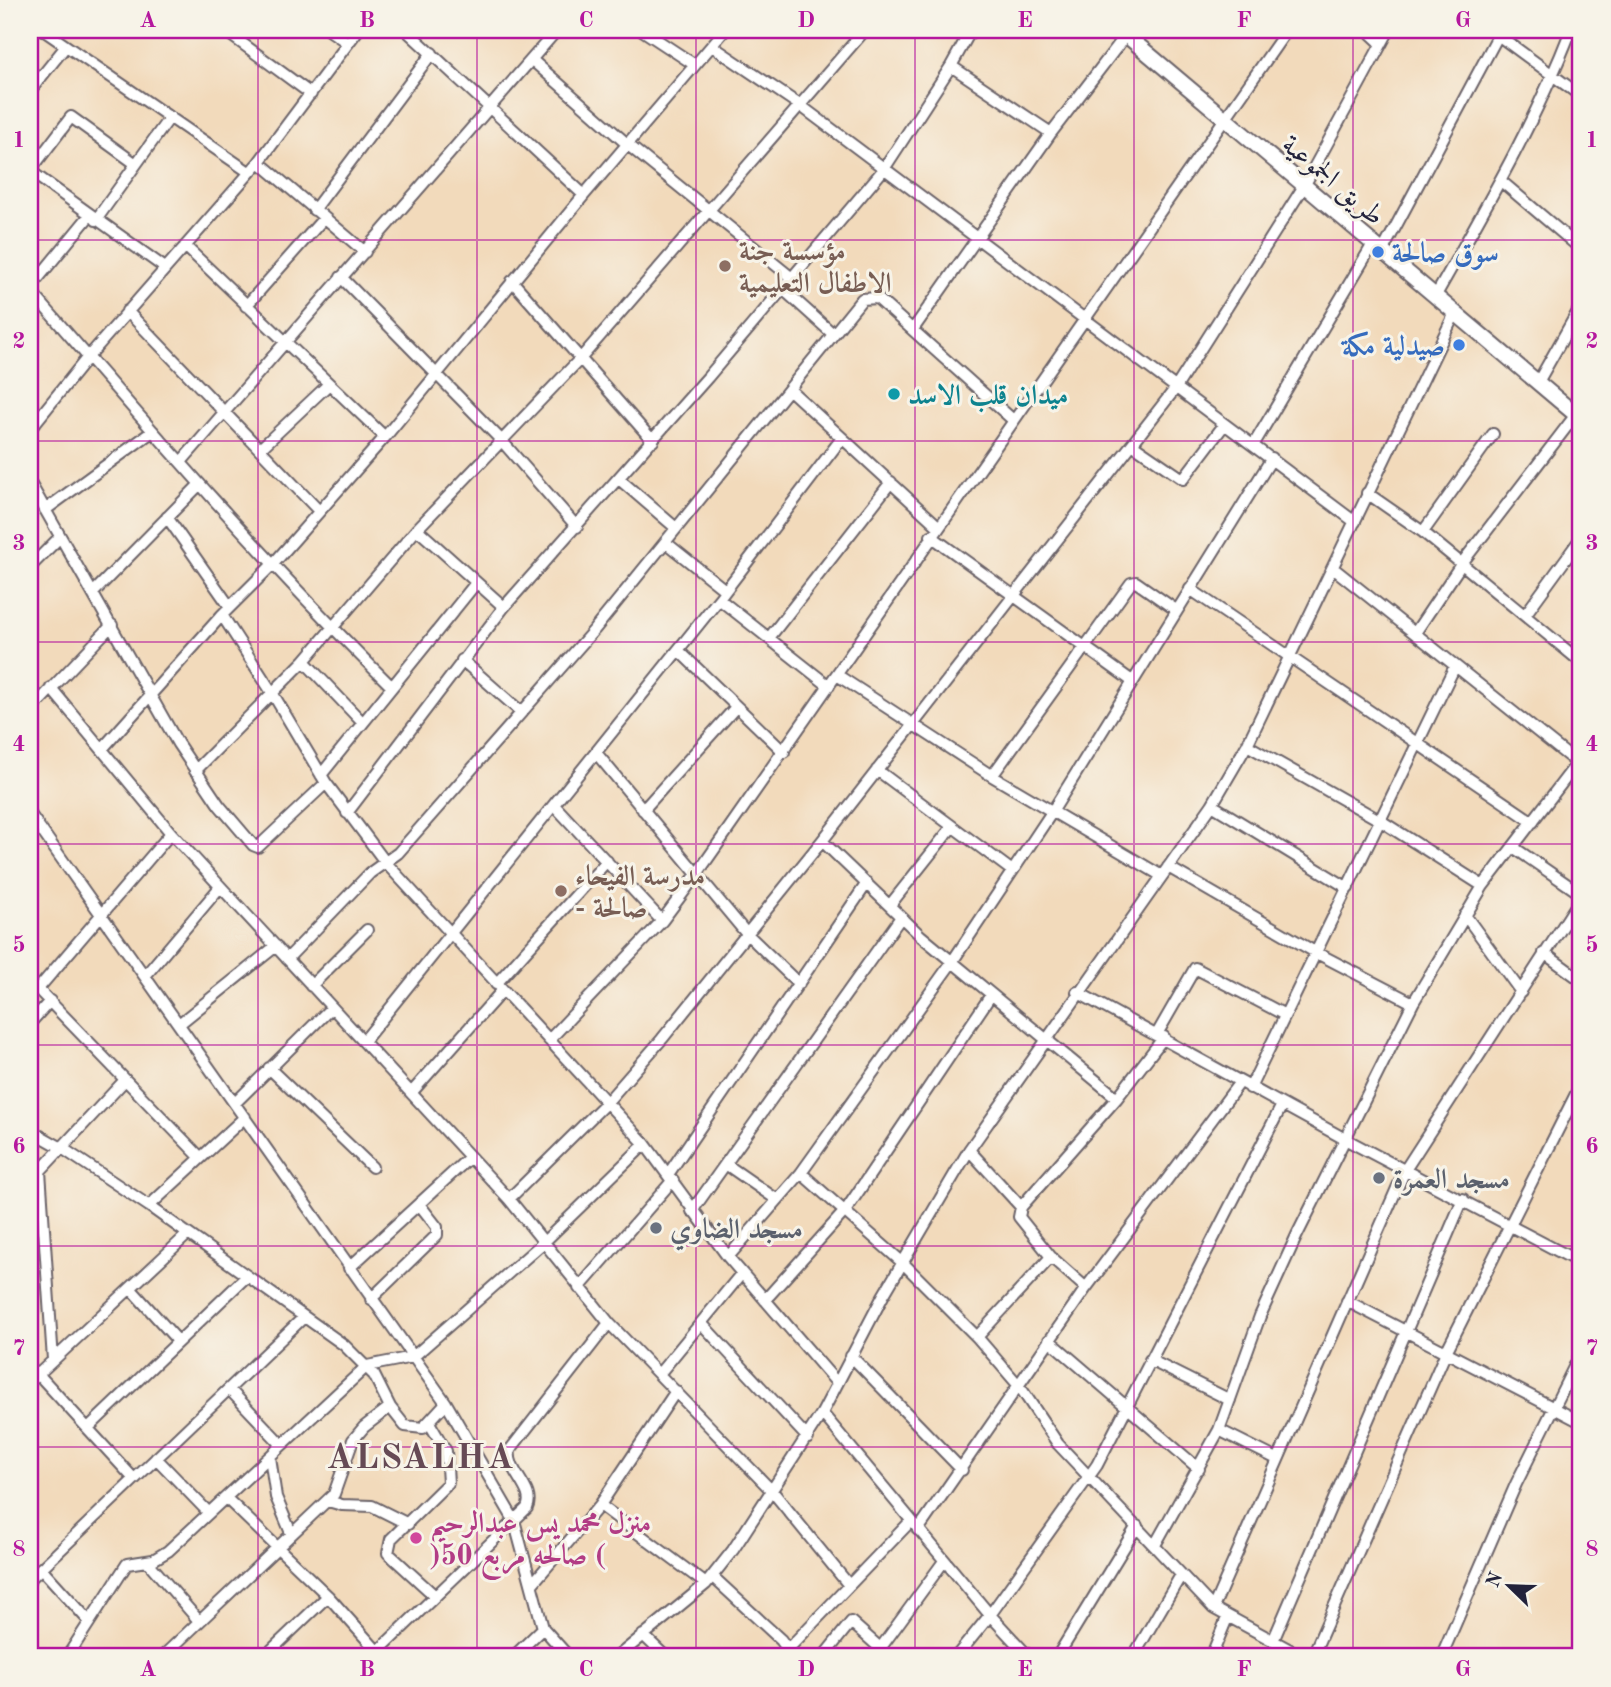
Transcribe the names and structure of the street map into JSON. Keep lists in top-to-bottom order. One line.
{"streets":{"main road":["طريق الجموعية"]},"districts":["ALSALHA"],"places":["سوق صالحة","مؤسسة جنة الاطفال التعليمية","صيدلية مكة","ميدان قلب الاسد","مدرسة الفيحاء - صالحة","مسجد العمرة","مسجد الضاوي","منزل محمد يس عبدالرحيم )صالحه مربع 50 ("],"north":"top left","grid":{"columns":["A","B","C","D","E","F","G"],"rows":["1","2","3","4","5","6","7","8"]}}
